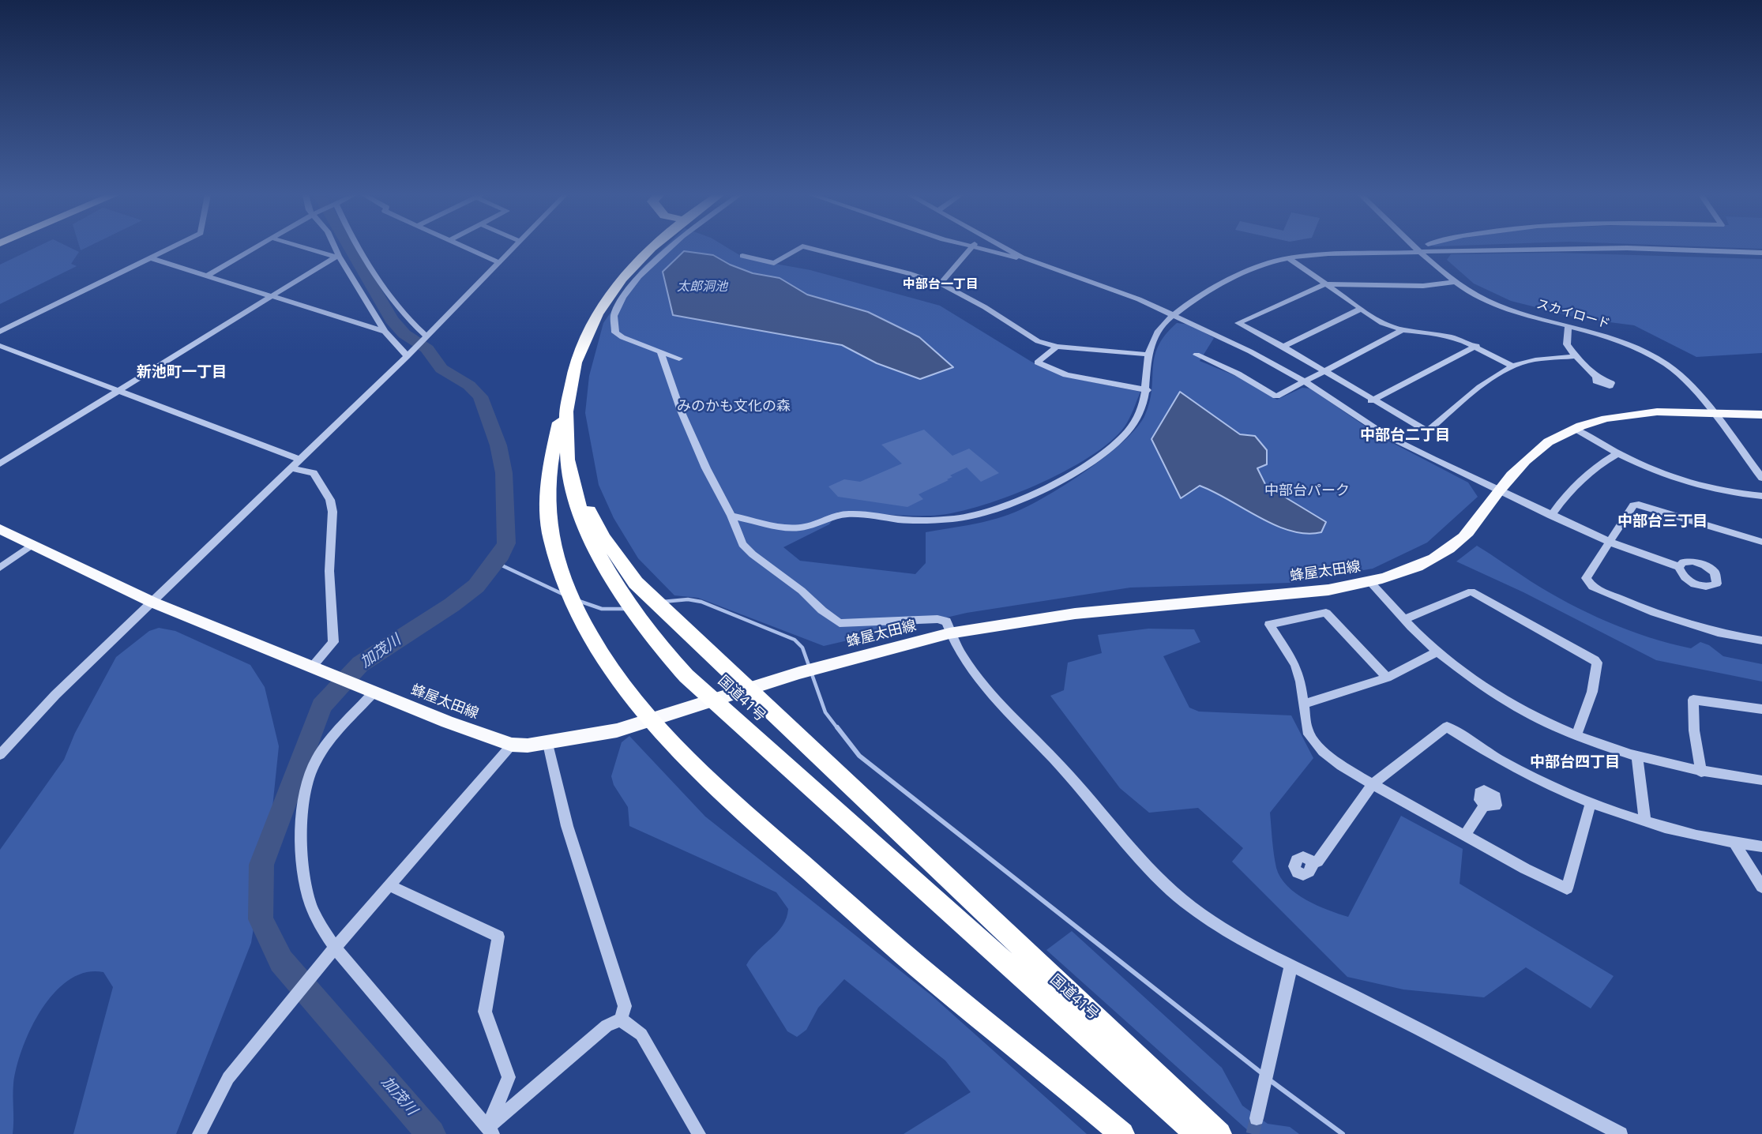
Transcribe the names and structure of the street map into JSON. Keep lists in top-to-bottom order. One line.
{"streets":{"highway":["国道41号"],"main road":["蜂屋太田線"],"street":["スカイロード"]},"crossings":[["スカイロード","蜂屋太田線"]],"districts":["中部台一丁目","新池町一丁目","中部台二丁目","中部台三丁目","中部台四丁目"],"water":["太郎洞池","加茂川"],"parks":["みのかも文化の森","中部台パーク"]}
